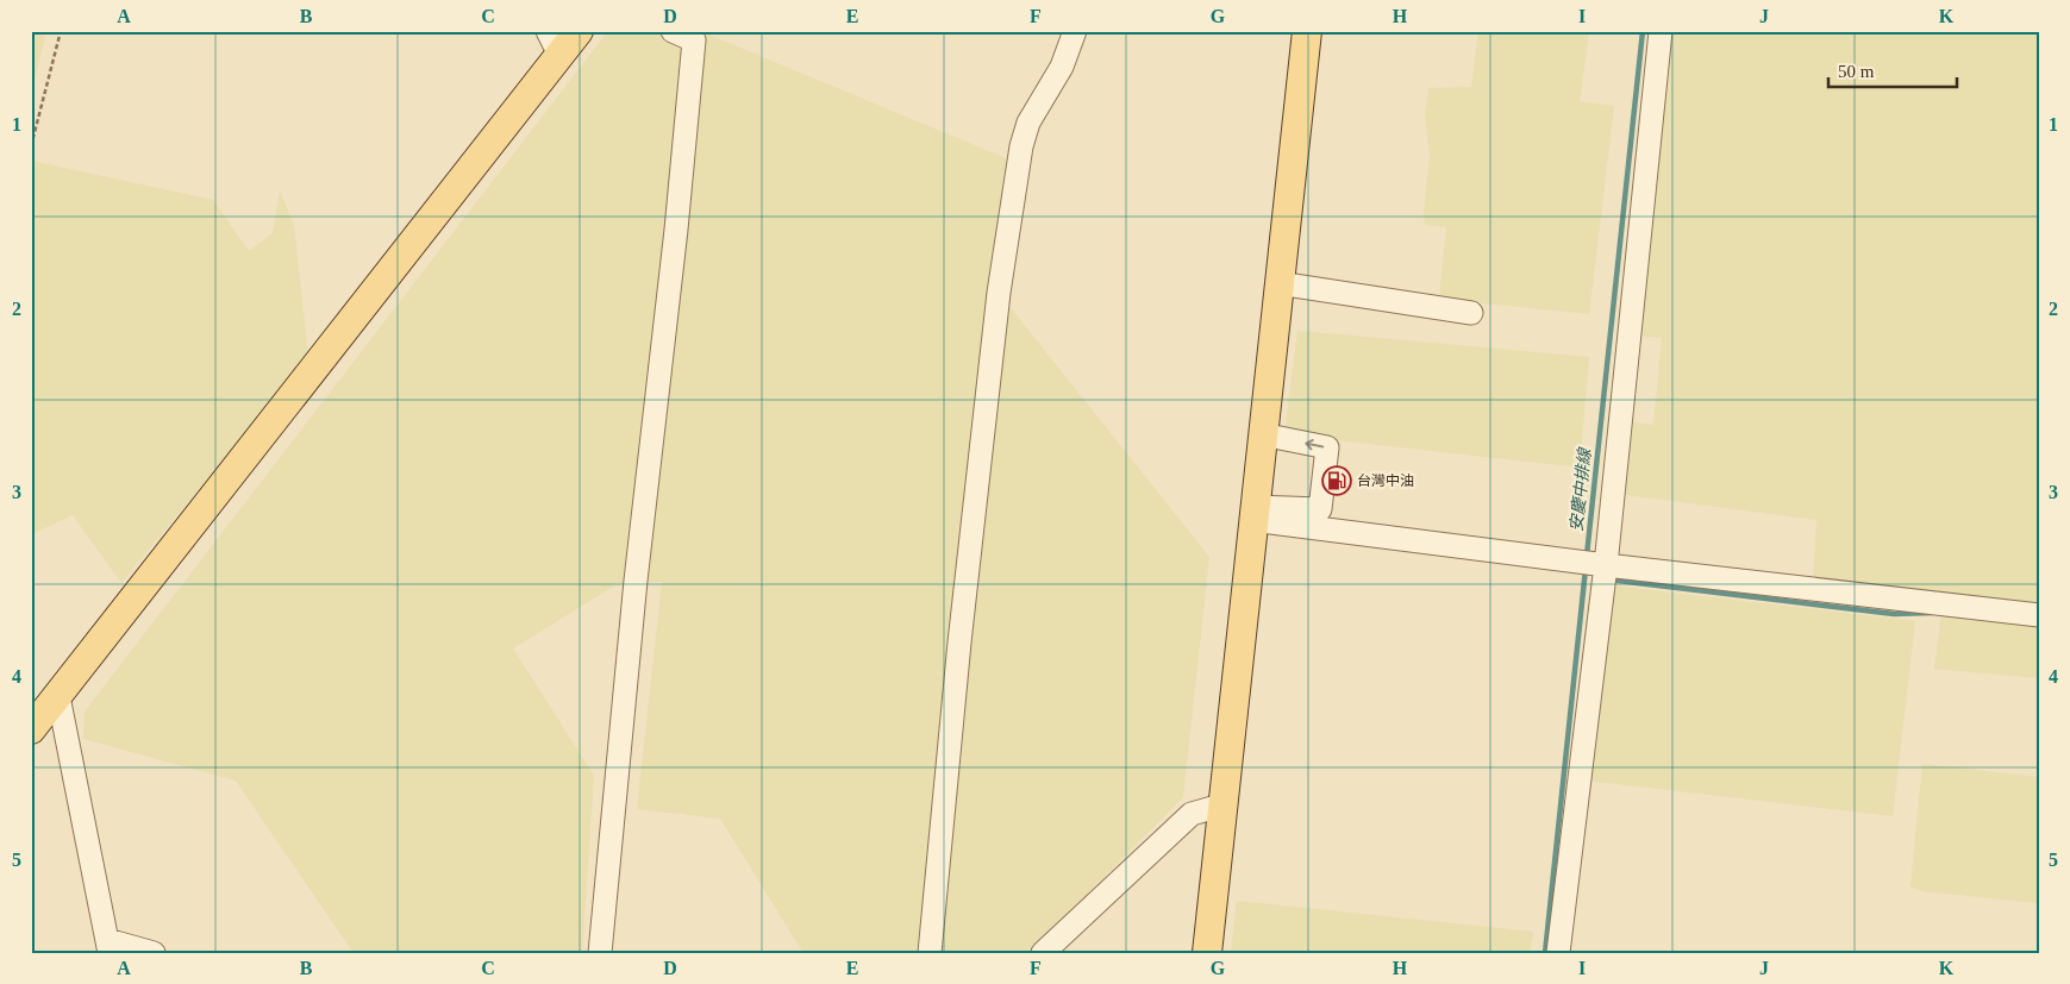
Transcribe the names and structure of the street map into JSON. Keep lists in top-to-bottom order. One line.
{"water":["安慶中排線"],"places":{"fuel station":["台灣中油"]},"scale_bar":"50 m","grid":{"columns":["A","B","C","D","E","F","G","H","I","J","K"],"rows":["1","2","3","4","5"]}}
